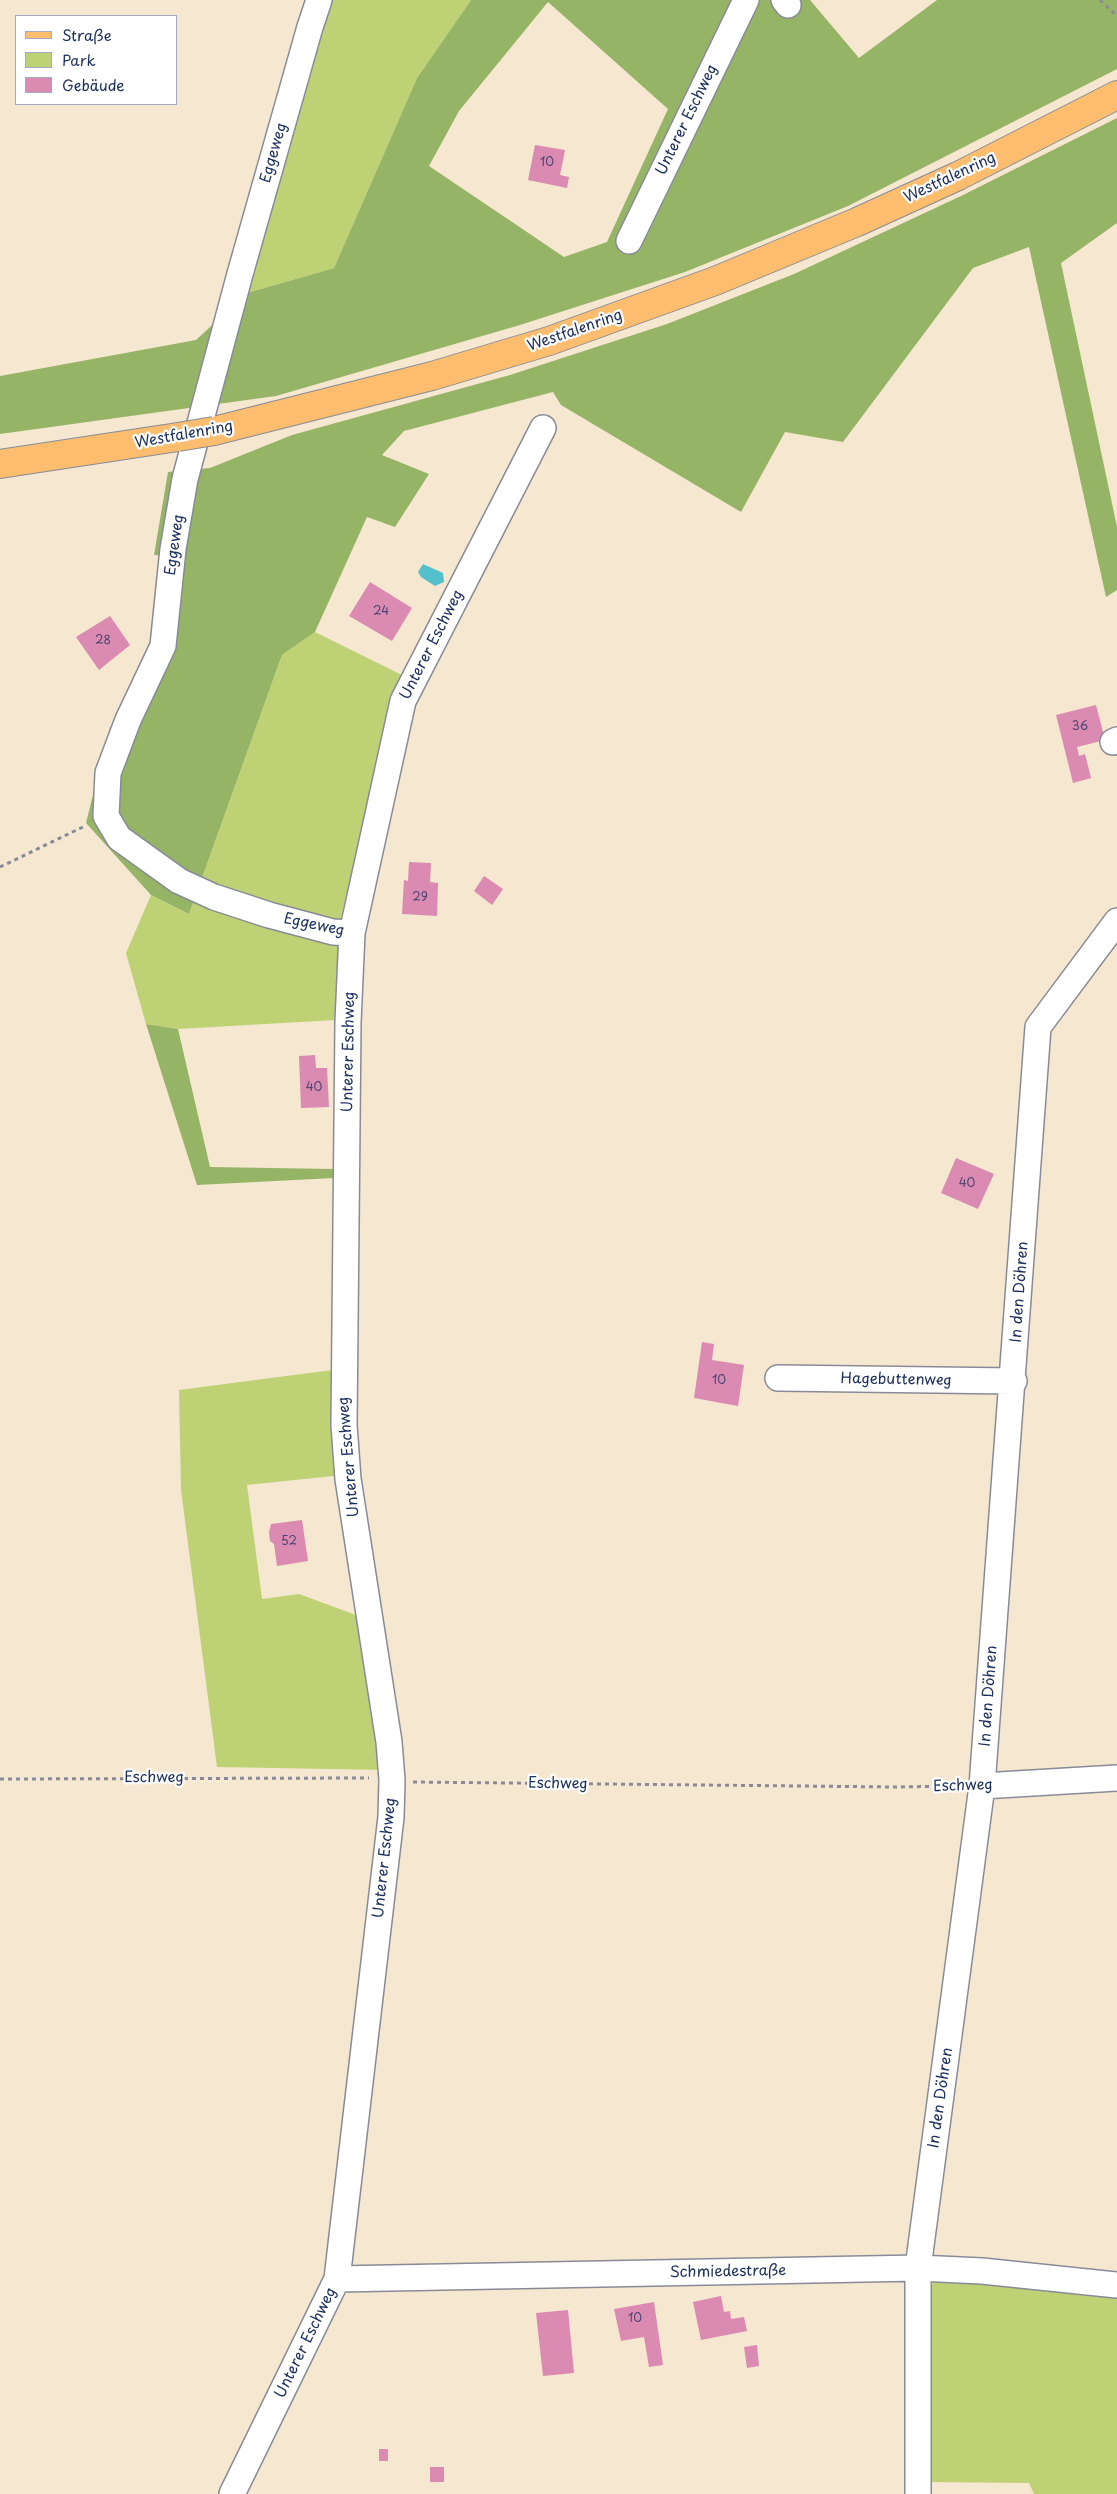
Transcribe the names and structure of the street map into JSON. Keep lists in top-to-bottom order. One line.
{"streets":{"main road":["Westfalenring"],"street":["Unterer Eschweg","Eggeweg","In den Döhren","Hagebuttenweg","Eschweg","Schmiedestraße"]},"crossings":[["Unterer Eschweg","Eggeweg"],["Unterer Eschweg","Eschweg"],["Unterer Eschweg","Schmiedestraße"],["In den Döhren","Hagebuttenweg"],["In den Döhren","Eschweg"],["In den Döhren","Schmiedestraße"]],"house_numbers":["10","24","28","36","29","40","40","10","52","10"],"legend":["Straße","Park","Gebäude"]}
